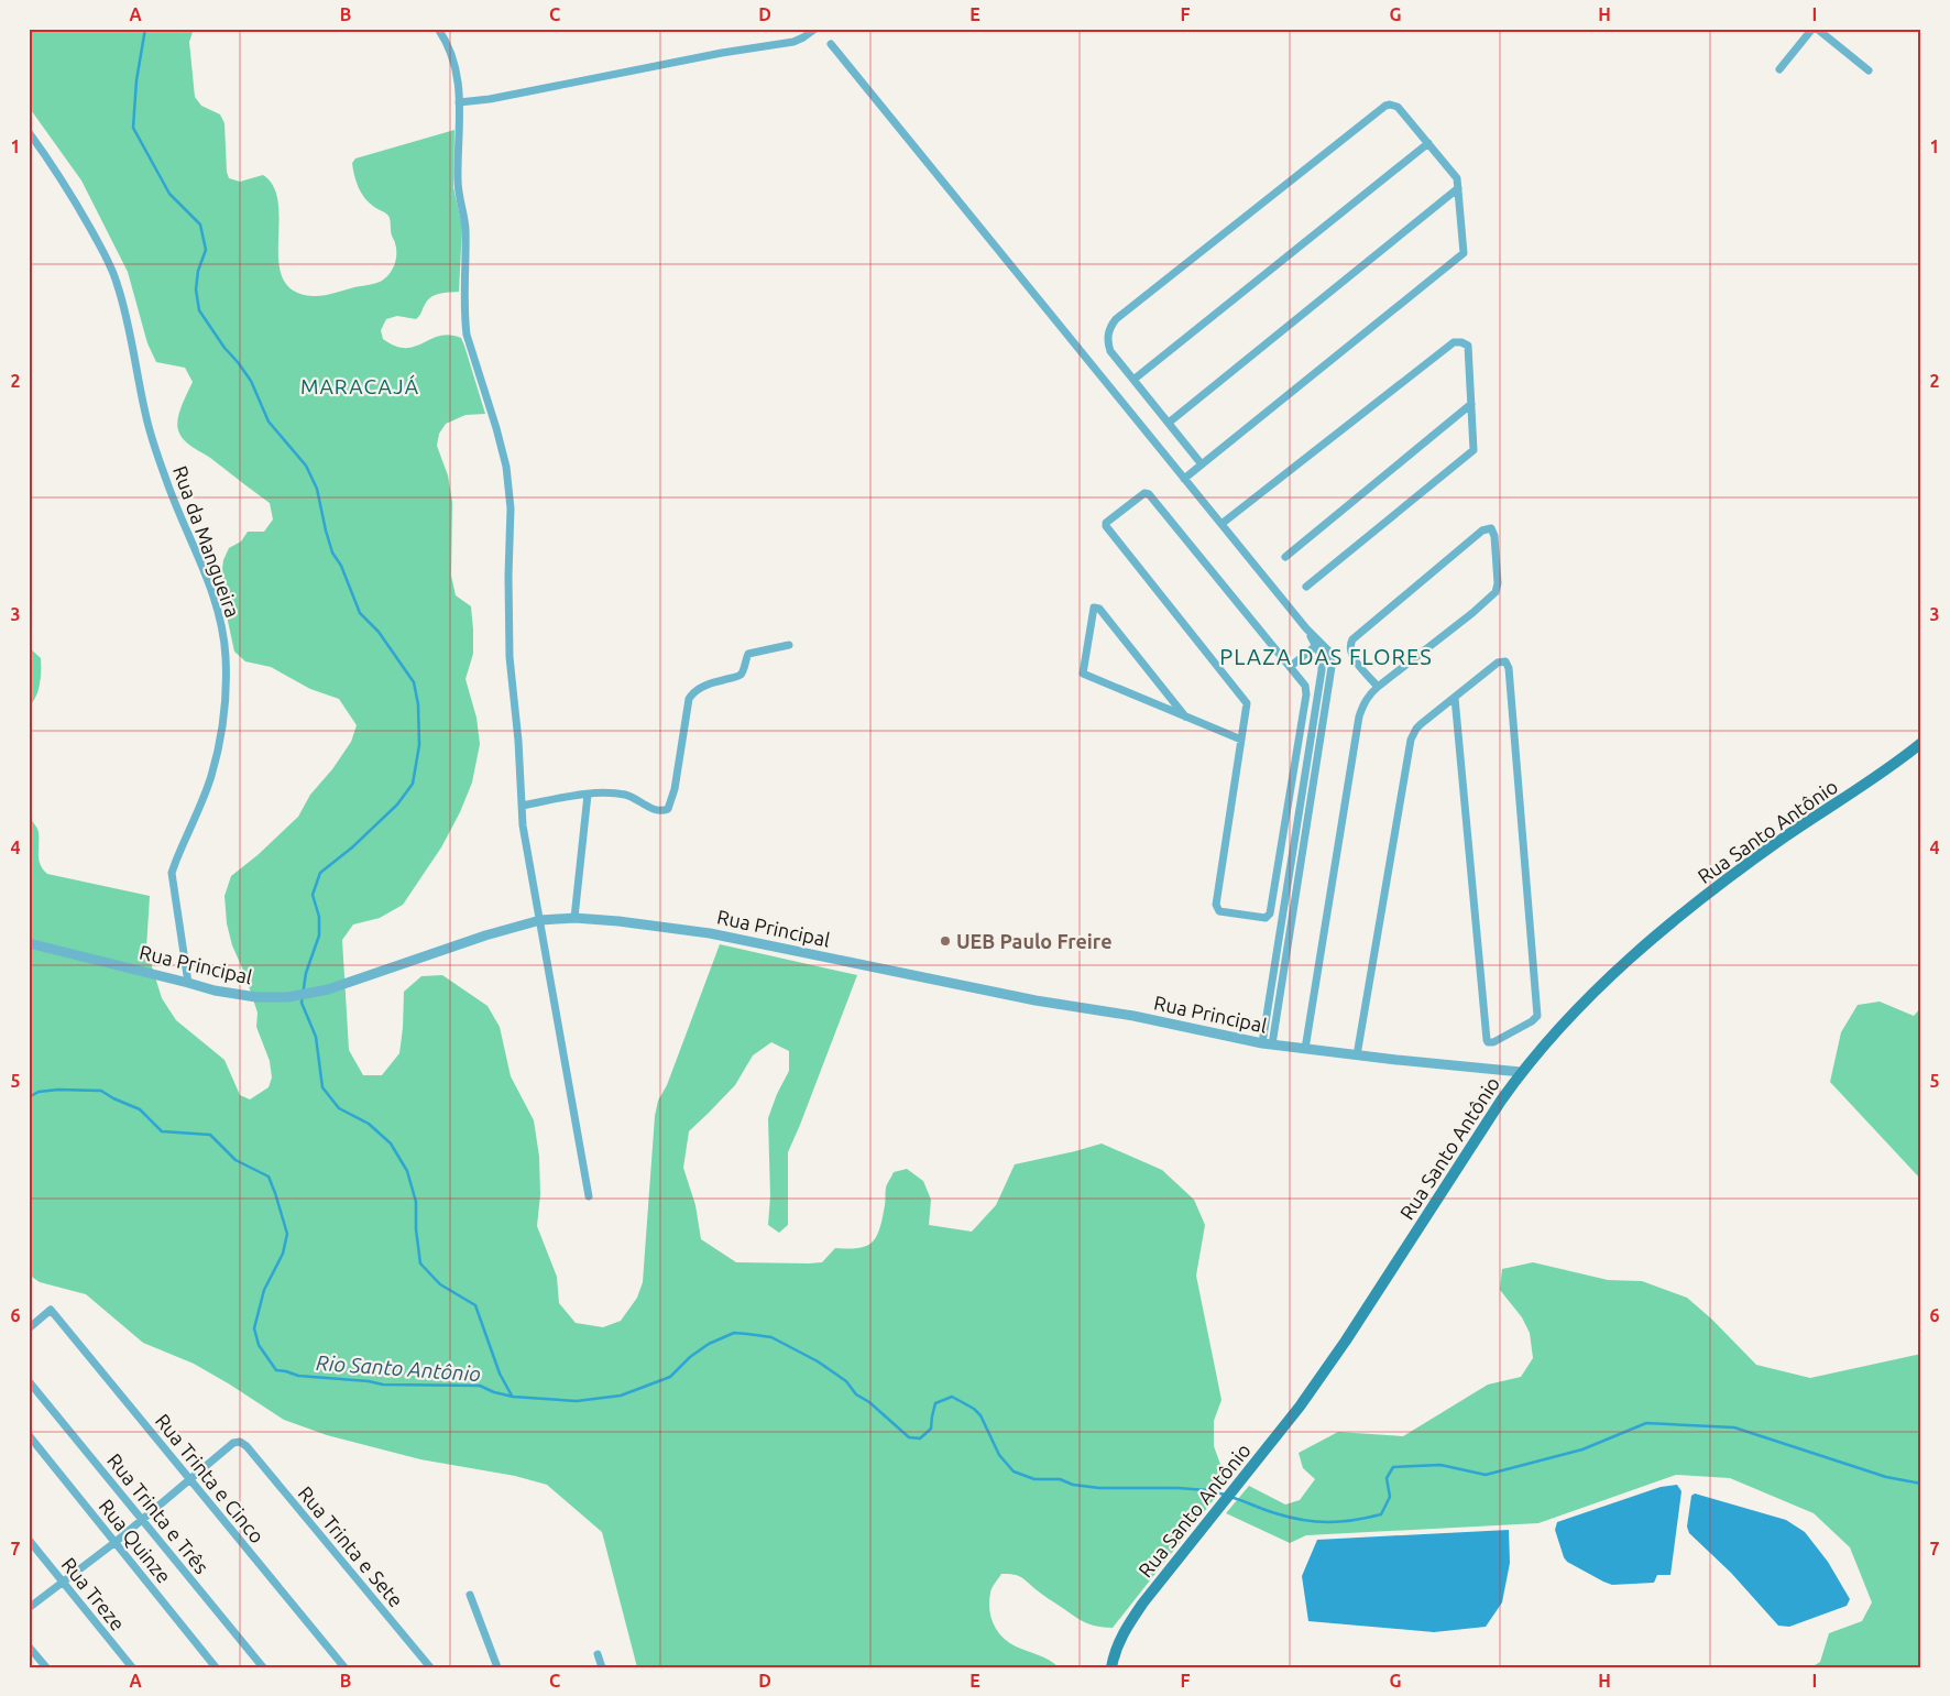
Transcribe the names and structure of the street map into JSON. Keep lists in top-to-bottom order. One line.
{"streets":{"main road":["Rua Santo Antônio"],"street":["Rua da Mangueira","Rua Principal","Rua Trinta e Cinco","Rua Trinta e Três","Rua Quinze","Rua Trinta e Sete","Rua Treze"]},"crossings":[["Rua da Mangueira","Rua Principal"],["Rua Santo Antônio","Rua Principal"],["Rua Trinta e Cinco","Rua Trinta e Sete"]],"districts":["MARACAJÁ","PLAZA DAS FLORES"],"water":["Rio Santo Antônio"],"places":["UEB Paulo Freire"],"grid":{"columns":["A","B","C","D","E","F","G","H","I"],"rows":["1","2","3","4","5","6","7"]}}
